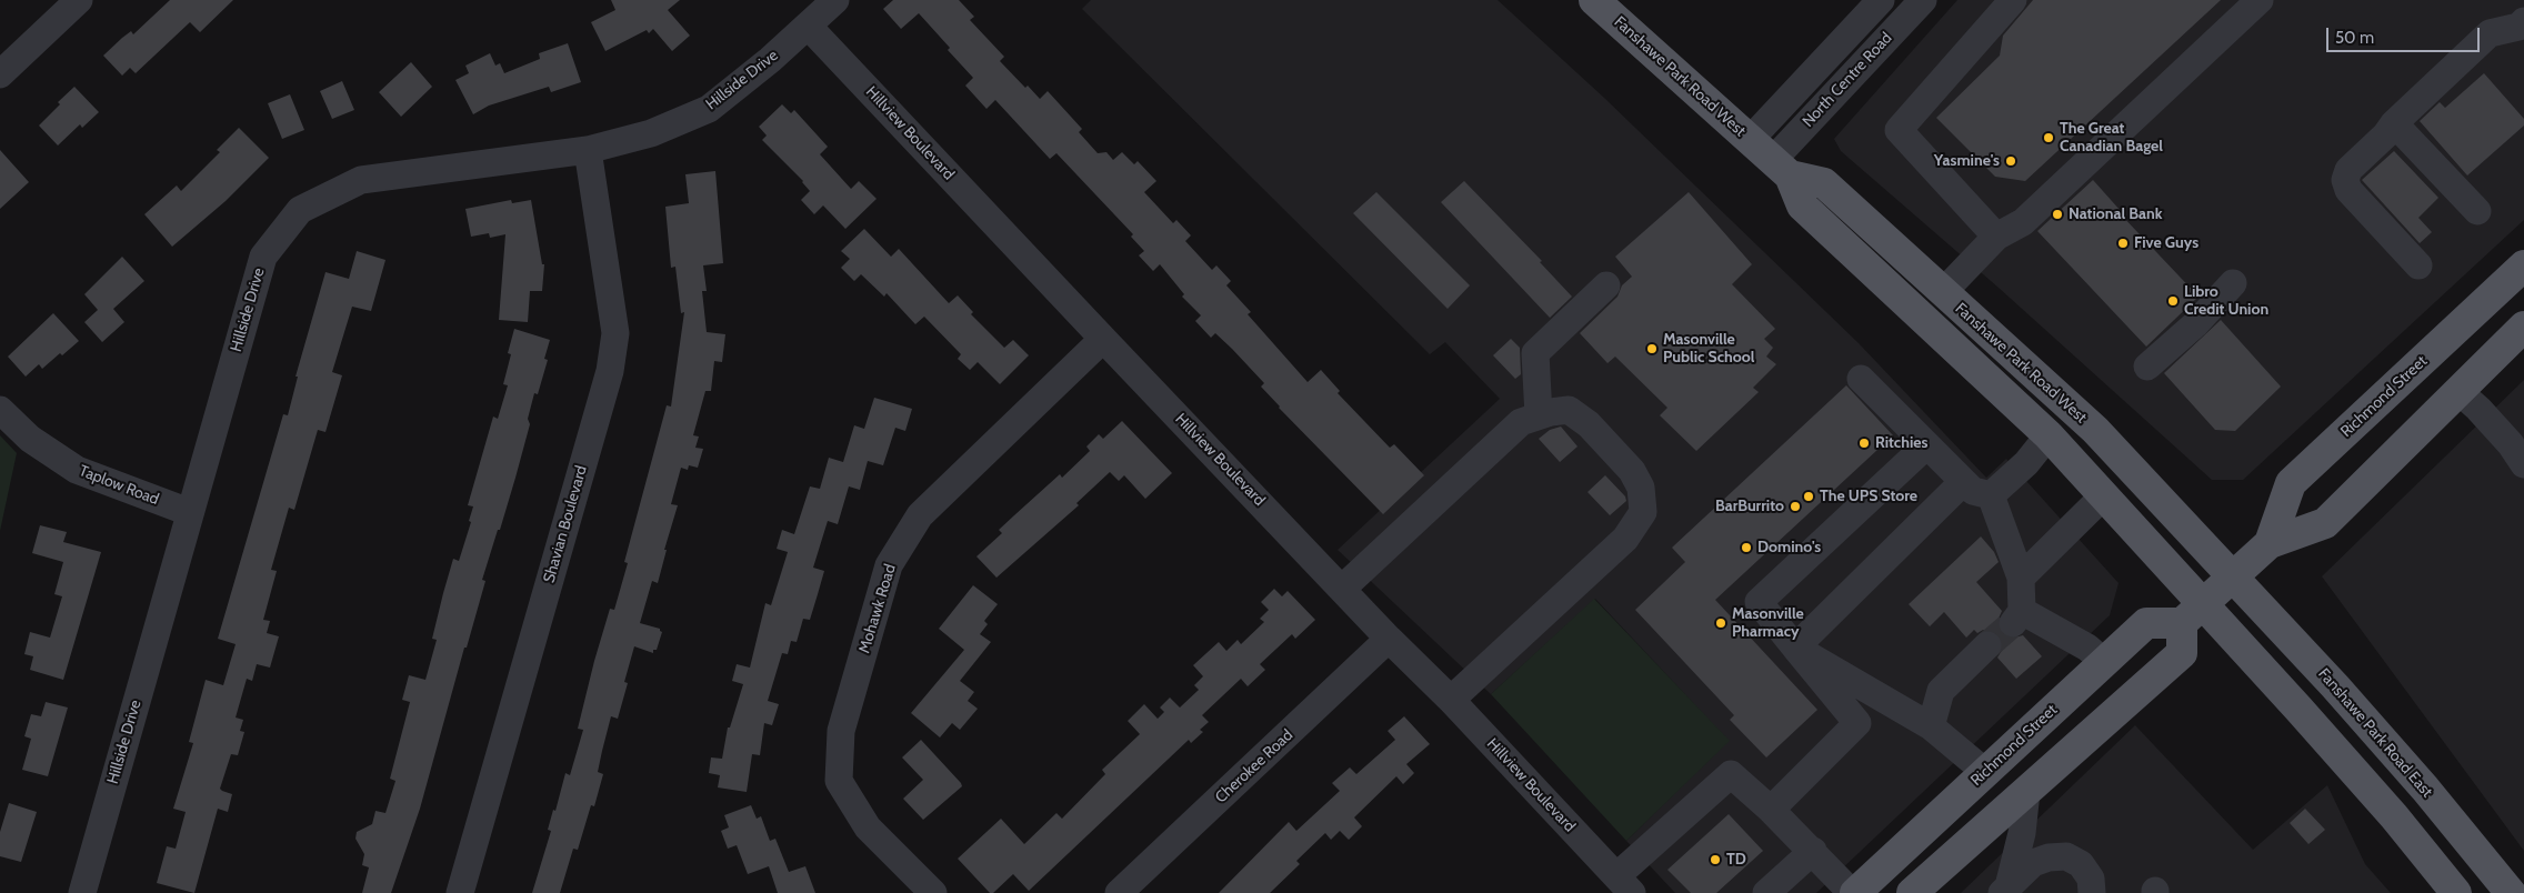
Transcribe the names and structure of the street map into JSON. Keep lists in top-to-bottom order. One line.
{"streets":{"main road":["Fanshawe Park Road West","Richmond Street","Fanshawe Park Road East"],"street":["Hillside Drive","North Centre Road","Hillview Boulevard","Taplow Road","Shavian Boulevard","Mohawk Road","Cherokee Road"]},"crossings":[["Fanshawe Park Road West","North Centre Road"],["Fanshawe Park Road West","Richmond Street"],["Fanshawe Park Road West","Fanshawe Park Road East"],["Hillside Drive","Hillview Boulevard"],["Hillside Drive","Taplow Road"],["Hillside Drive","Shavian Boulevard"],["Hillview Boulevard","Mohawk Road"],["Hillview Boulevard","Cherokee Road"],["Richmond Street","Fanshawe Park Road East"]],"places":["The Great Canadian Bagel","Yasmine's","National Bank","Five Guys","Libro Credit Union","Masonville Public School","Ritchies","The UPS Store","BarBurrito","Domino's","Masonville Pharmacy","TD"],"scale_bar":"50 m"}
